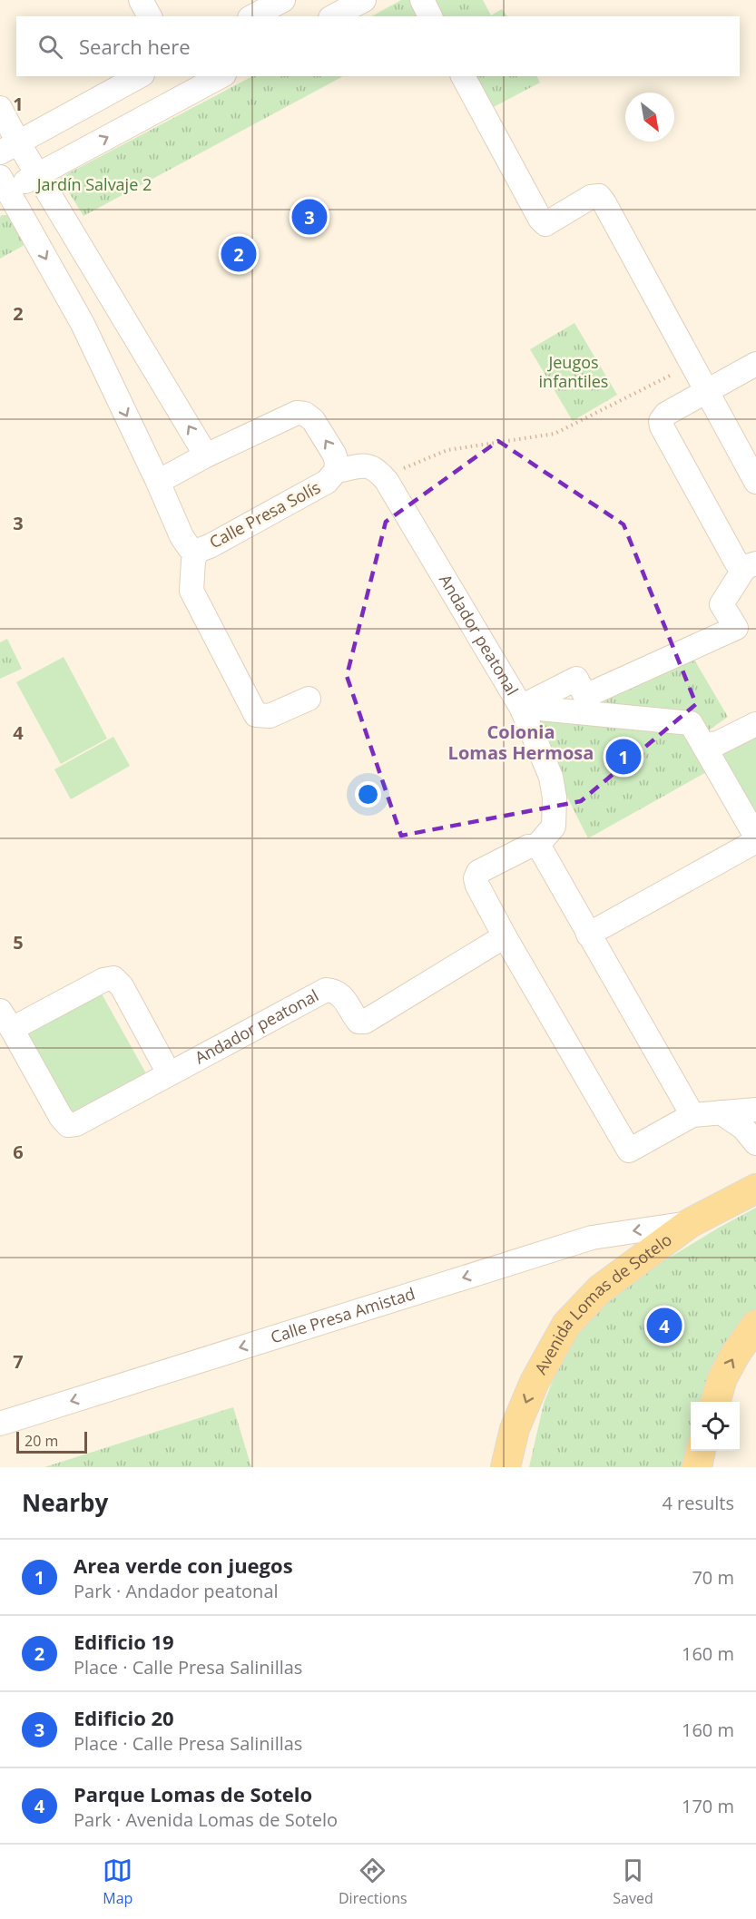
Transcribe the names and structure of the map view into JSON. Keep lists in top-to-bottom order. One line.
{"streets":{"main road":["Avenida Lomas de Sotelo"],"street":["Calle Presa Solís","Andador peatonal","Calle Presa Amistad"]},"crossings":[["Calle Presa Solís","Andador peatonal"],["Avenida Lomas de Sotelo","Calle Presa Amistad"]],"one_way":["Calle Presa Amistad"],"districts":["Colonia Lomas Hermosa"],"parks":["Jardín Salvaje 2","Jeugos infantiles"],"scale_bar":"20 m","north":"bottom right","page":{"search":"Search here","pins":["3","2","1","4"],"scale":"20 m","heading":["Nearby","4 results"],"list":[{"mark":"1","name":"Area verde con juegos","note":"Park · Andador peatonal","value":"70 m"},{"mark":"2","name":"Edificio 19","note":"Place · Calle Presa Salinillas","value":"160 m"},{"mark":"3","name":"Edificio 20","note":"Place · Calle Presa Salinillas","value":"160 m"},{"mark":"4","name":"Parque Lomas de Sotelo","note":"Park · Avenida Lomas de Sotelo","value":"170 m"}],"nav":["Map","Directions","Saved"]},"grid":{"rows":["1","2","3","4","5","6","7"]}}
